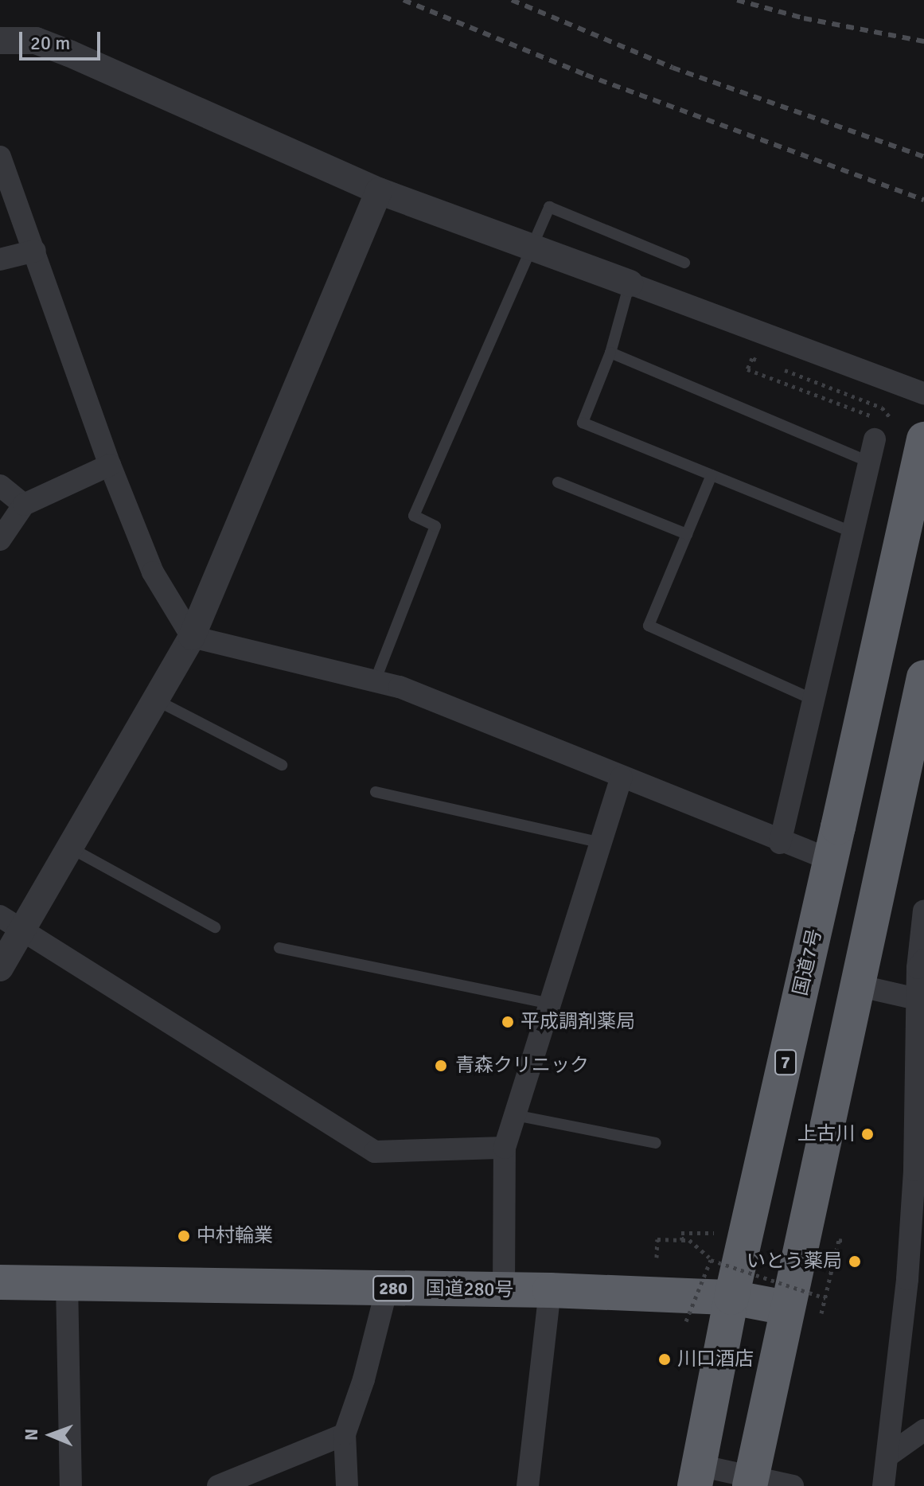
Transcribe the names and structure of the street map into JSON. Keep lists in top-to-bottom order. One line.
{"streets":{"highway":["国道7号","7","280","国道280号"]},"crossings":[["国道7号","国道280号"]],"places":["平成調剤薬局","青森クリニック","上古川","中村輪業","いとう薬局","川口酒店"],"scale_bar":"20 m","north":"left"}
